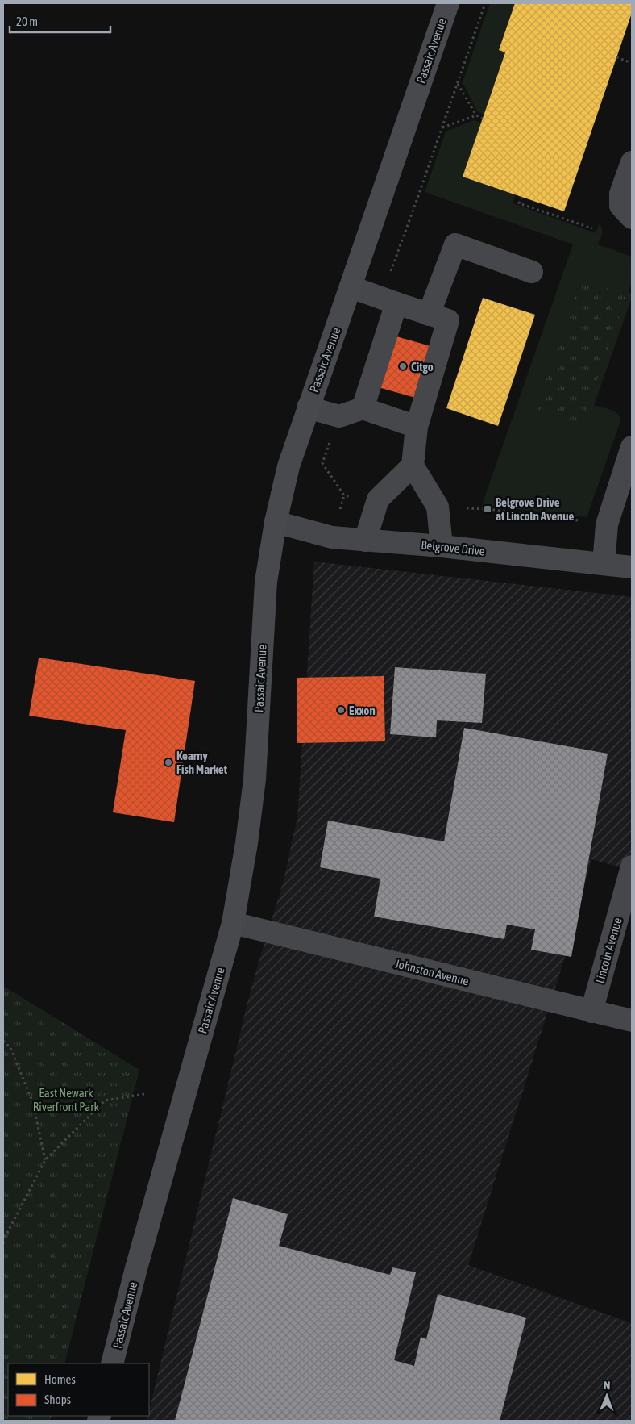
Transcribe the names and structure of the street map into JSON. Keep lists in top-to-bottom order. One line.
{"streets":{"main road":["Passaic Avenue"],"street":["Belgrove Drive","Lincoln Avenue","Johnston Avenue"]},"crossings":[["Passaic Avenue","Belgrove Drive"],["Passaic Avenue","Johnston Avenue"],["Lincoln Avenue","Johnston Avenue"]],"parks":["East Newark Riverfront Park"],"places":{"other":["Citgo","Exxon","Kearny Fish Market"],"transit":["Belgrove Drive at Lincoln Avenue"]},"legend":["Homes","Shops"],"scale_bar":"20 m","north":"top"}
